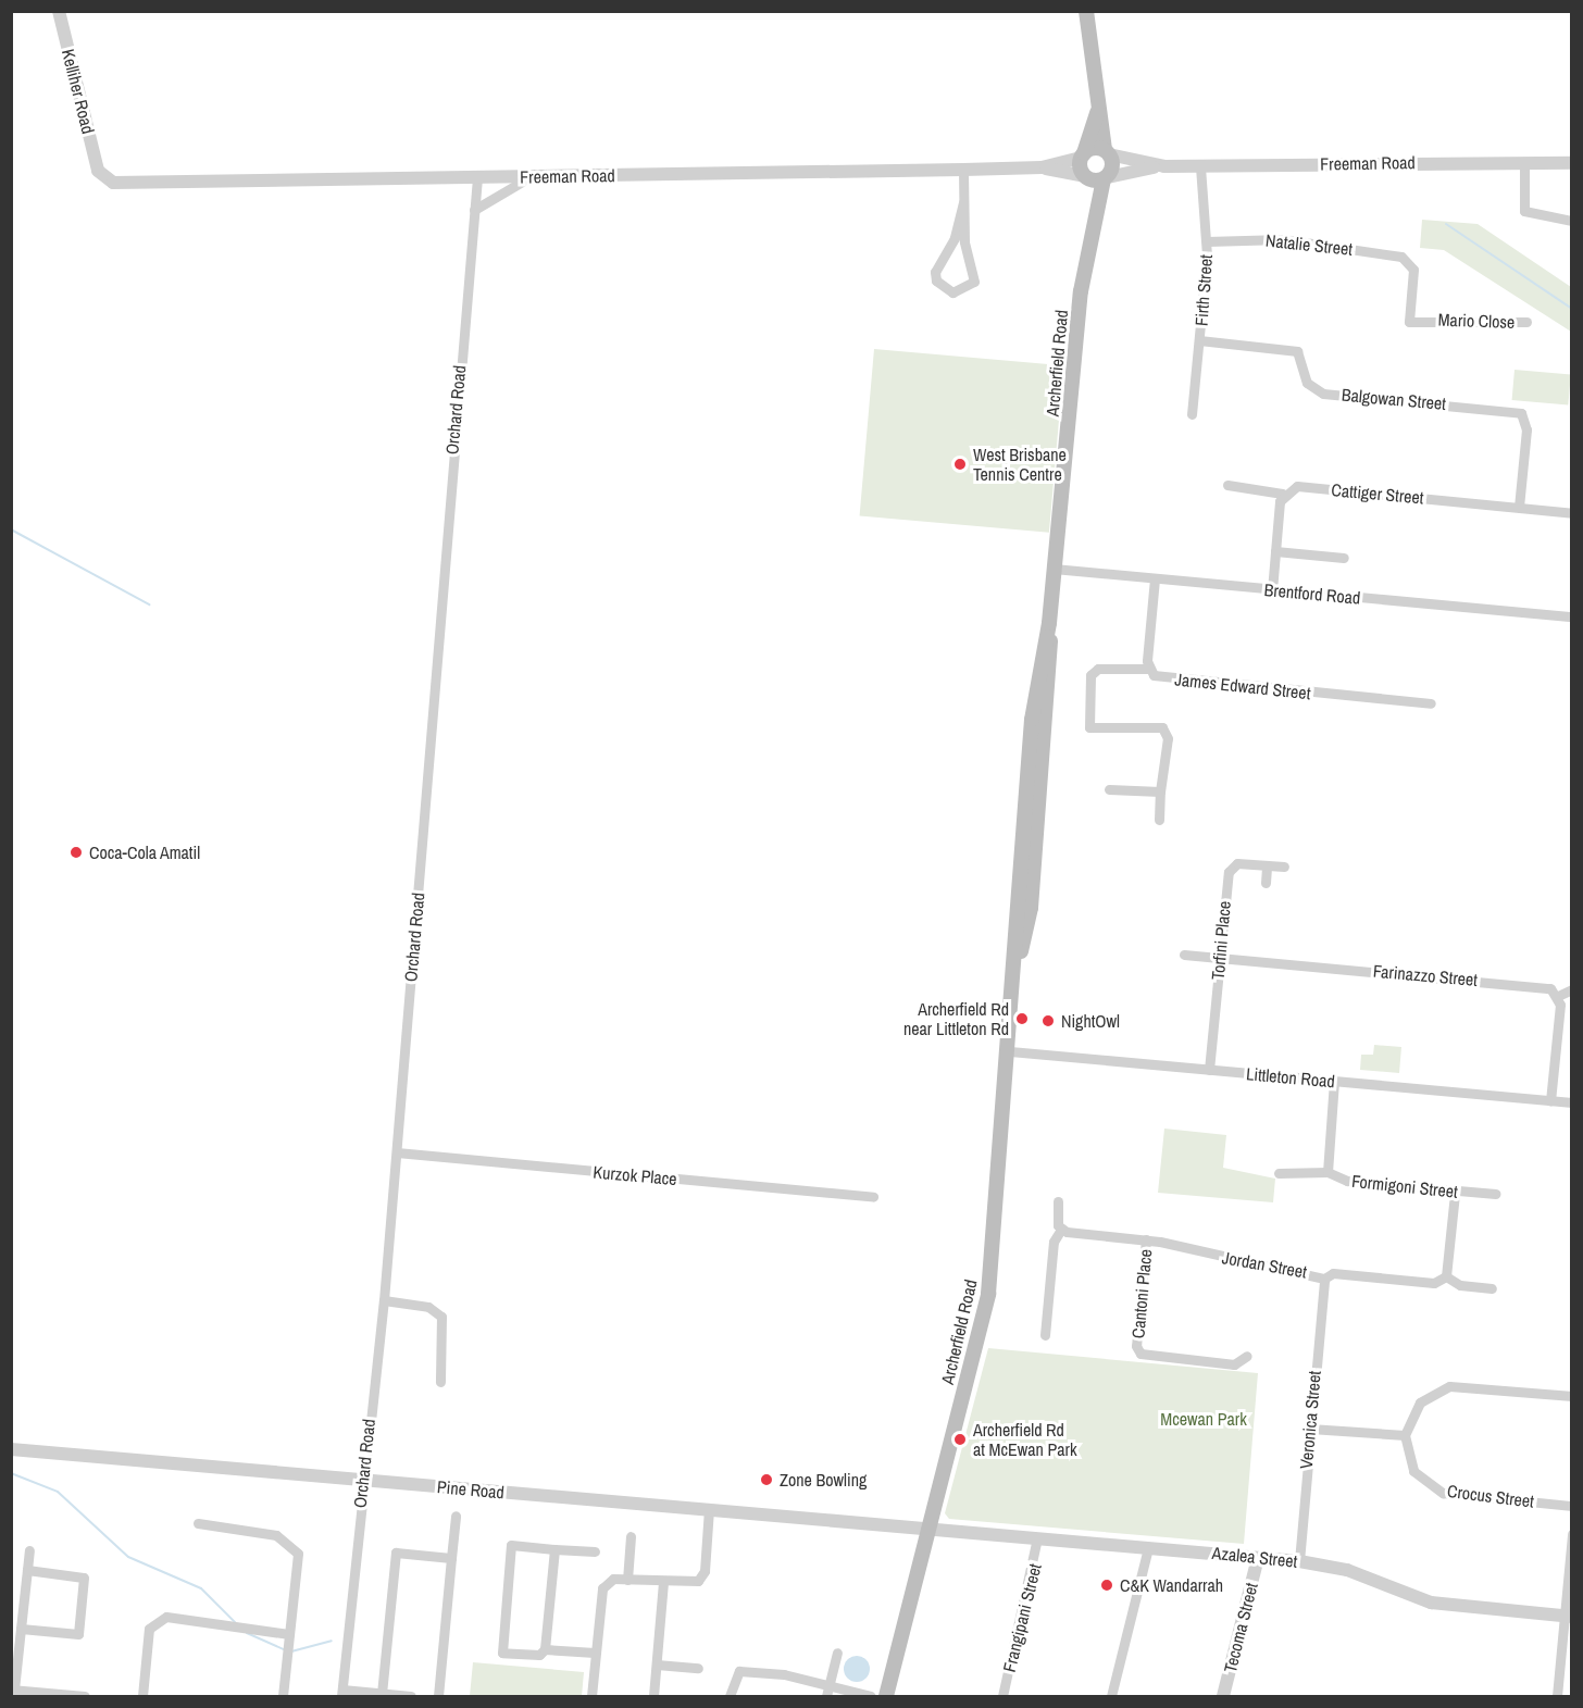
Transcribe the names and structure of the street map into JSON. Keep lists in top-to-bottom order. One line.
{"streets":{"main road":["Archerfield Road"],"street":["Kelliher Road","Freeman Road","Natalie Street","Firth Street","Mario Close","Balgowan Street","Orchard Road","Cattiger Street","Brentford Road","James Edward Street","Torfini Place","Farinazzo Street","Littleton Road","Kurzok Place","Formigoni Street","Jordan Street","Cantoni Place","Veronica Street","Pine Road","Crocus Street","Azalea Street","Frangipani Street","Tecoma Street"]},"crossings":[["Kelliher Road","Freeman Road"],["Freeman Road","Firth Street"],["Freeman Road","Archerfield Road"],["Freeman Road","Orchard Road"],["Natalie Street","Firth Street"],["Natalie Street","Mario Close"],["Firth Street","Balgowan Street"],["Archerfield Road","Brentford Road"],["Archerfield Road","Littleton Road"],["Archerfield Road","Pine Road"],["Archerfield Road","Azalea Street"],["Balgowan Street","Cattiger Street"],["Orchard Road","Kurzok Place"],["Orchard Road","Pine Road"],["Torfini Place","Farinazzo Street"],["Torfini Place","Littleton Road"],["Jordan Street","Cantoni Place"],["Jordan Street","Veronica Street"],["Veronica Street","Azalea Street"],["Pine Road","Azalea Street"],["Azalea Street","Frangipani Street"],["Azalea Street","Tecoma Street"]],"parks":["Mcewan Park"],"places":["West Brisbane Tennis Centre","Coca-Cola Amatil","Archerfield Rd near Littleton Rd","NightOwl","Archerfield Rd at McEwan Park","Zone Bowling","C&K Wandarrah"]}
